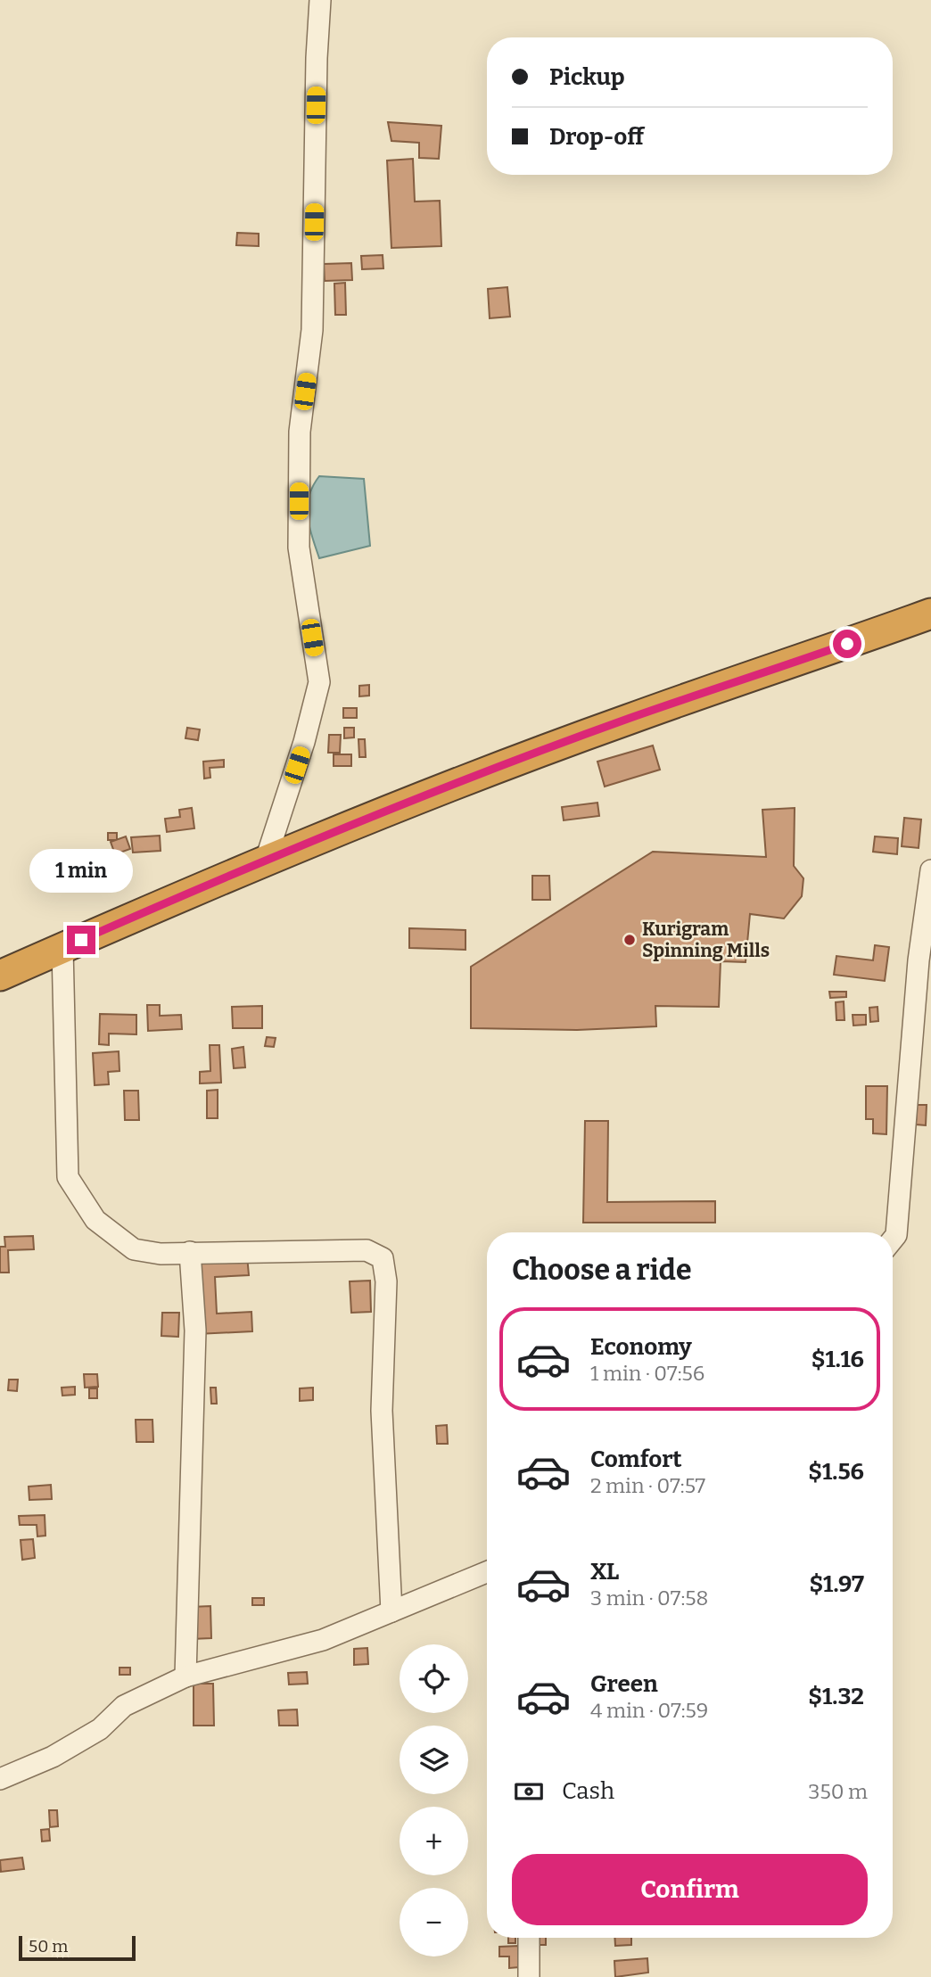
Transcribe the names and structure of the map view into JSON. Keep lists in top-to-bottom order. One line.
{"places":["Kurigram Spinning Mills"],"scale_bar":"50 m","page":{"banner":["Pickup","Drop-off"],"bubble":"1 min","heading":"Choose a ride","list":[{"name":"Economy","note":"1 min · 07:56","value":"$1.16"},{"name":"Comfort","note":"2 min · 07:57","value":"$1.56"},{"name":"XL","note":"3 min · 07:58","value":"$1.97"},{"name":"Green","note":"4 min · 07:59","value":"$1.32"}],"map_buttons":["+","−"],"pay":["Cash","350 m"],"buttons":"Confirm","scale":"50 m"}}
